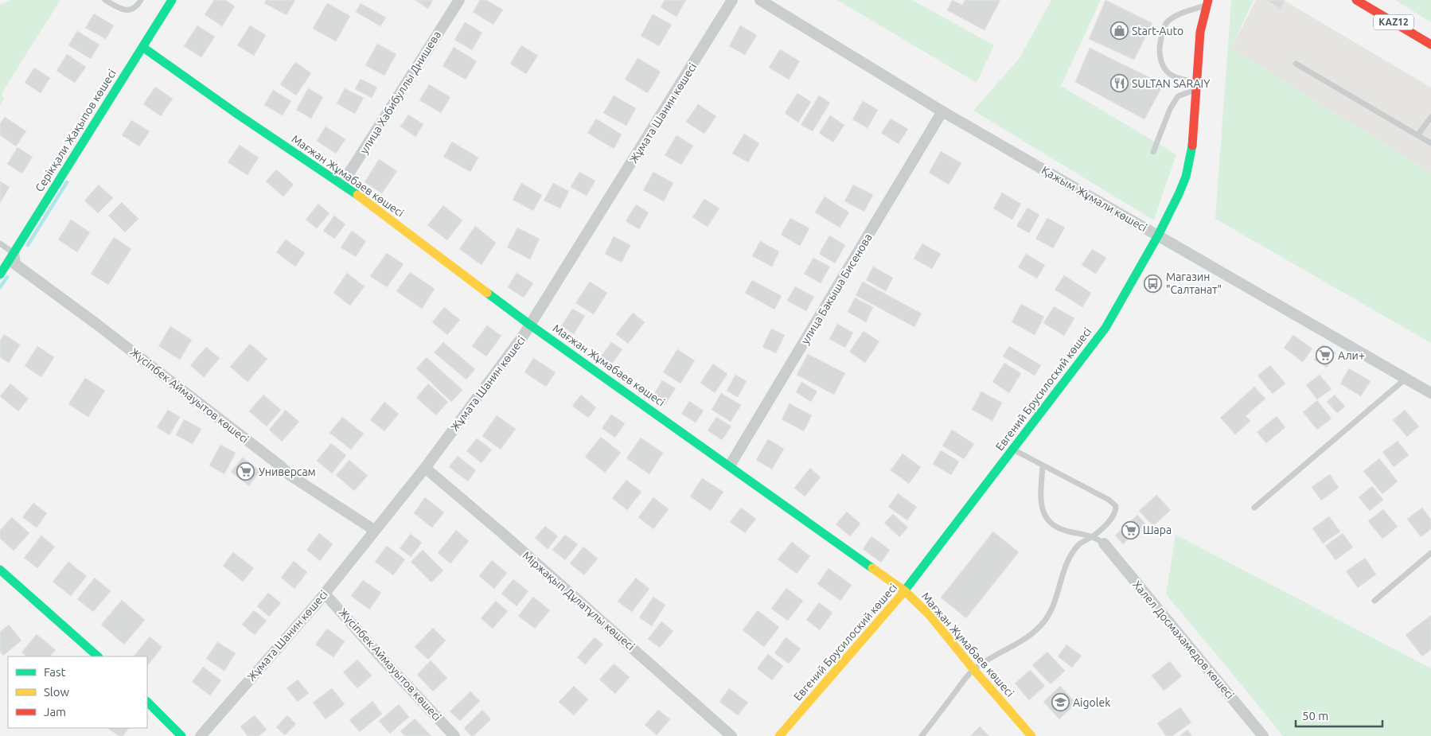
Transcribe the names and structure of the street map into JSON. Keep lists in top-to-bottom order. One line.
{"streets":{"street":["KAZ12","улица Хабибуллы Днишева","Жұмата Шанин көшесі","Серікқали Жақыпов көшесі","Мағжан Жұмабаев көшесі","Қажым Жұмали көшесі","улица Бакыша Бисенова","Евгений Брусилоский көшесі","Жүсіпбек Аймауытов көшесі","Міржақып Дұлатұлы көшесі","Халел Досмахамедов көшесі"]},"crossings":[["улица Хабибуллы Днишева","Мағжан Жұмабаев көшесі"],["Жұмата Шанин көшесі","Мағжан Жұмабаев көшесі"],["Жұмата Шанин көшесі","Жүсіпбек Аймауытов көшесі"],["Жұмата Шанин көшесі","Міржақып Дұлатұлы көшесі"],["Серікқали Жақыпов көшесі","Мағжан Жұмабаев көшесі"],["Серікқали Жақыпов көшесі","Жүсіпбек Аймауытов көшесі"],["Мағжан Жұмабаев көшесі","улица Бакыша Бисенова"],["Мағжан Жұмабаев көшесі","Евгений Брусилоский көшесі"],["Қажым Жұмали көшесі","улица Бакыша Бисенова"],["Қажым Жұмали көшесі","Евгений Брусилоский көшесі"]],"places":{"shop":["Start-Auto"],"restaurant":["SULTAN SARAIY"],"bus stop":["Магазин \"Салтанат\""],"supermarket":["Али+","Универсам","Шара"],"school or university":["Aigolek"]},"legend":["Fast","Slow","Jam"],"scale_bar":"50 m"}
